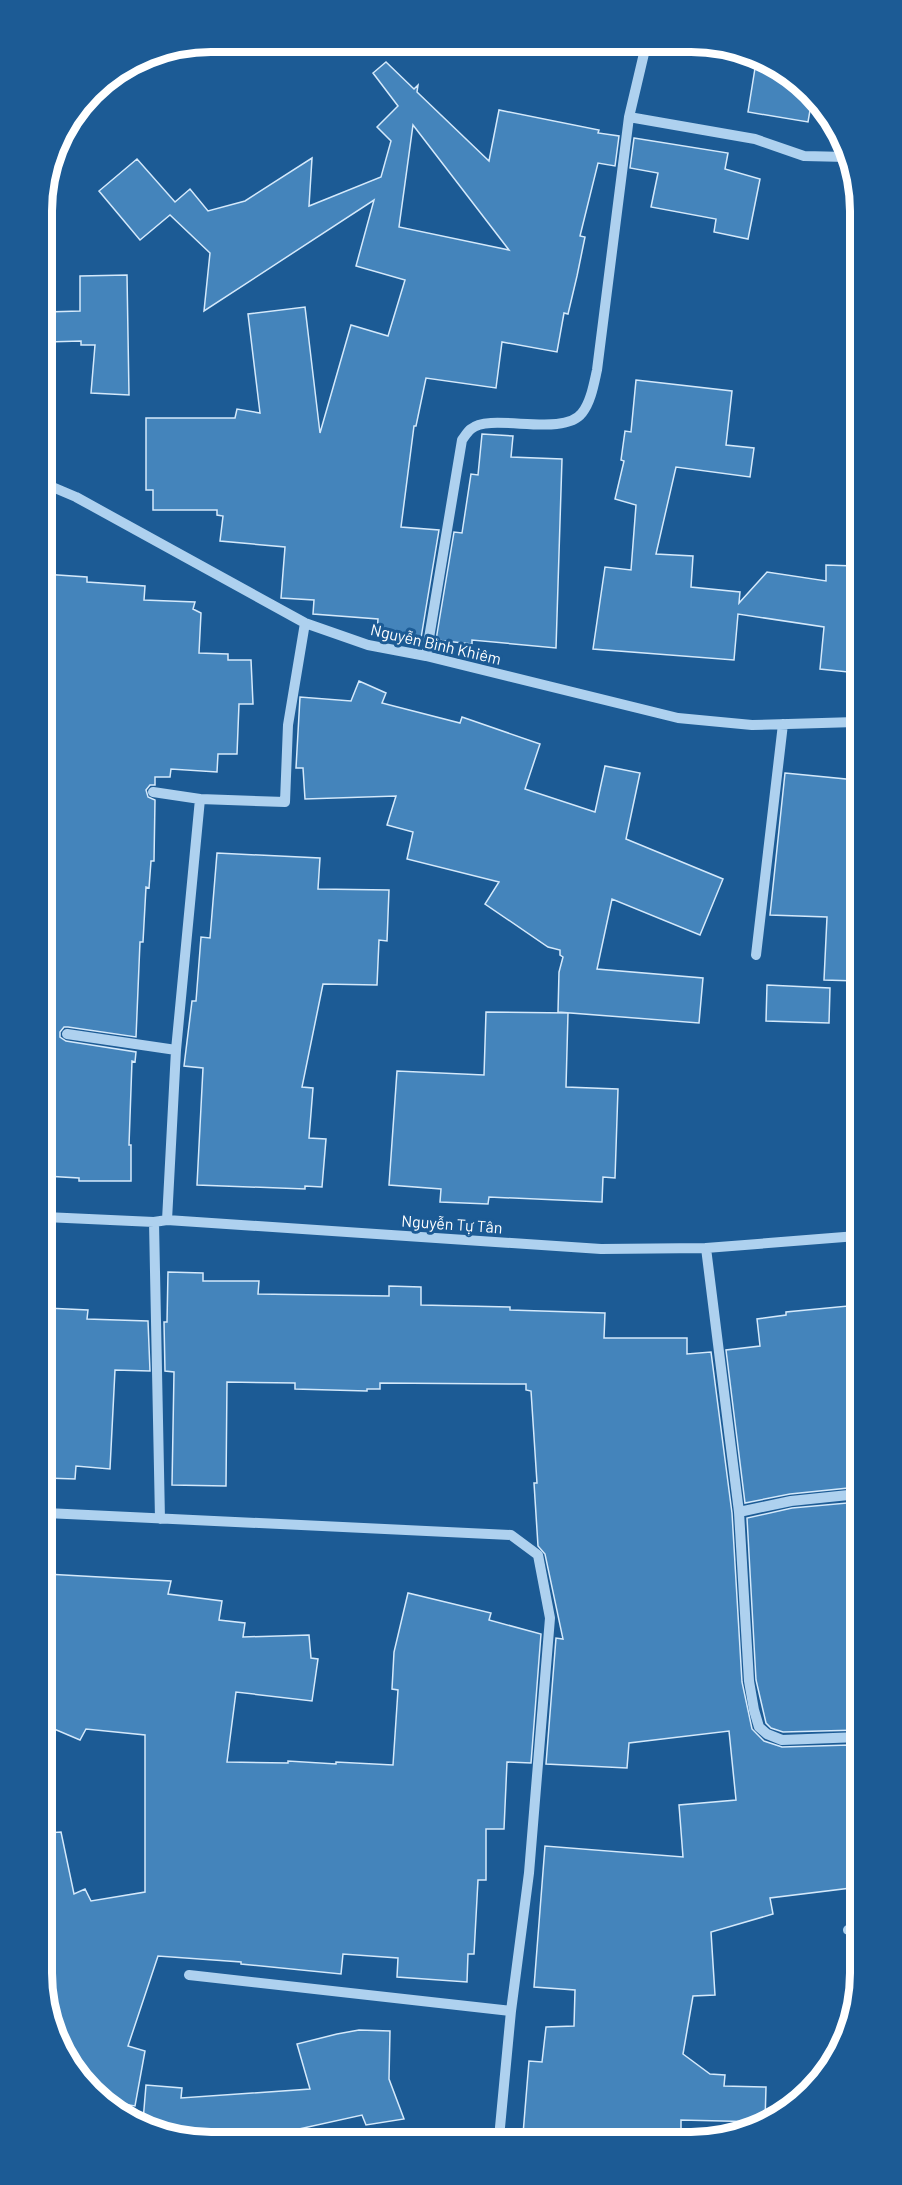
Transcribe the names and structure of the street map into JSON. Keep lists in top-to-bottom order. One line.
{"streets":{"street":["Nguyễn Bình Khiêm","Nguyễn Tự Tân"]}}
